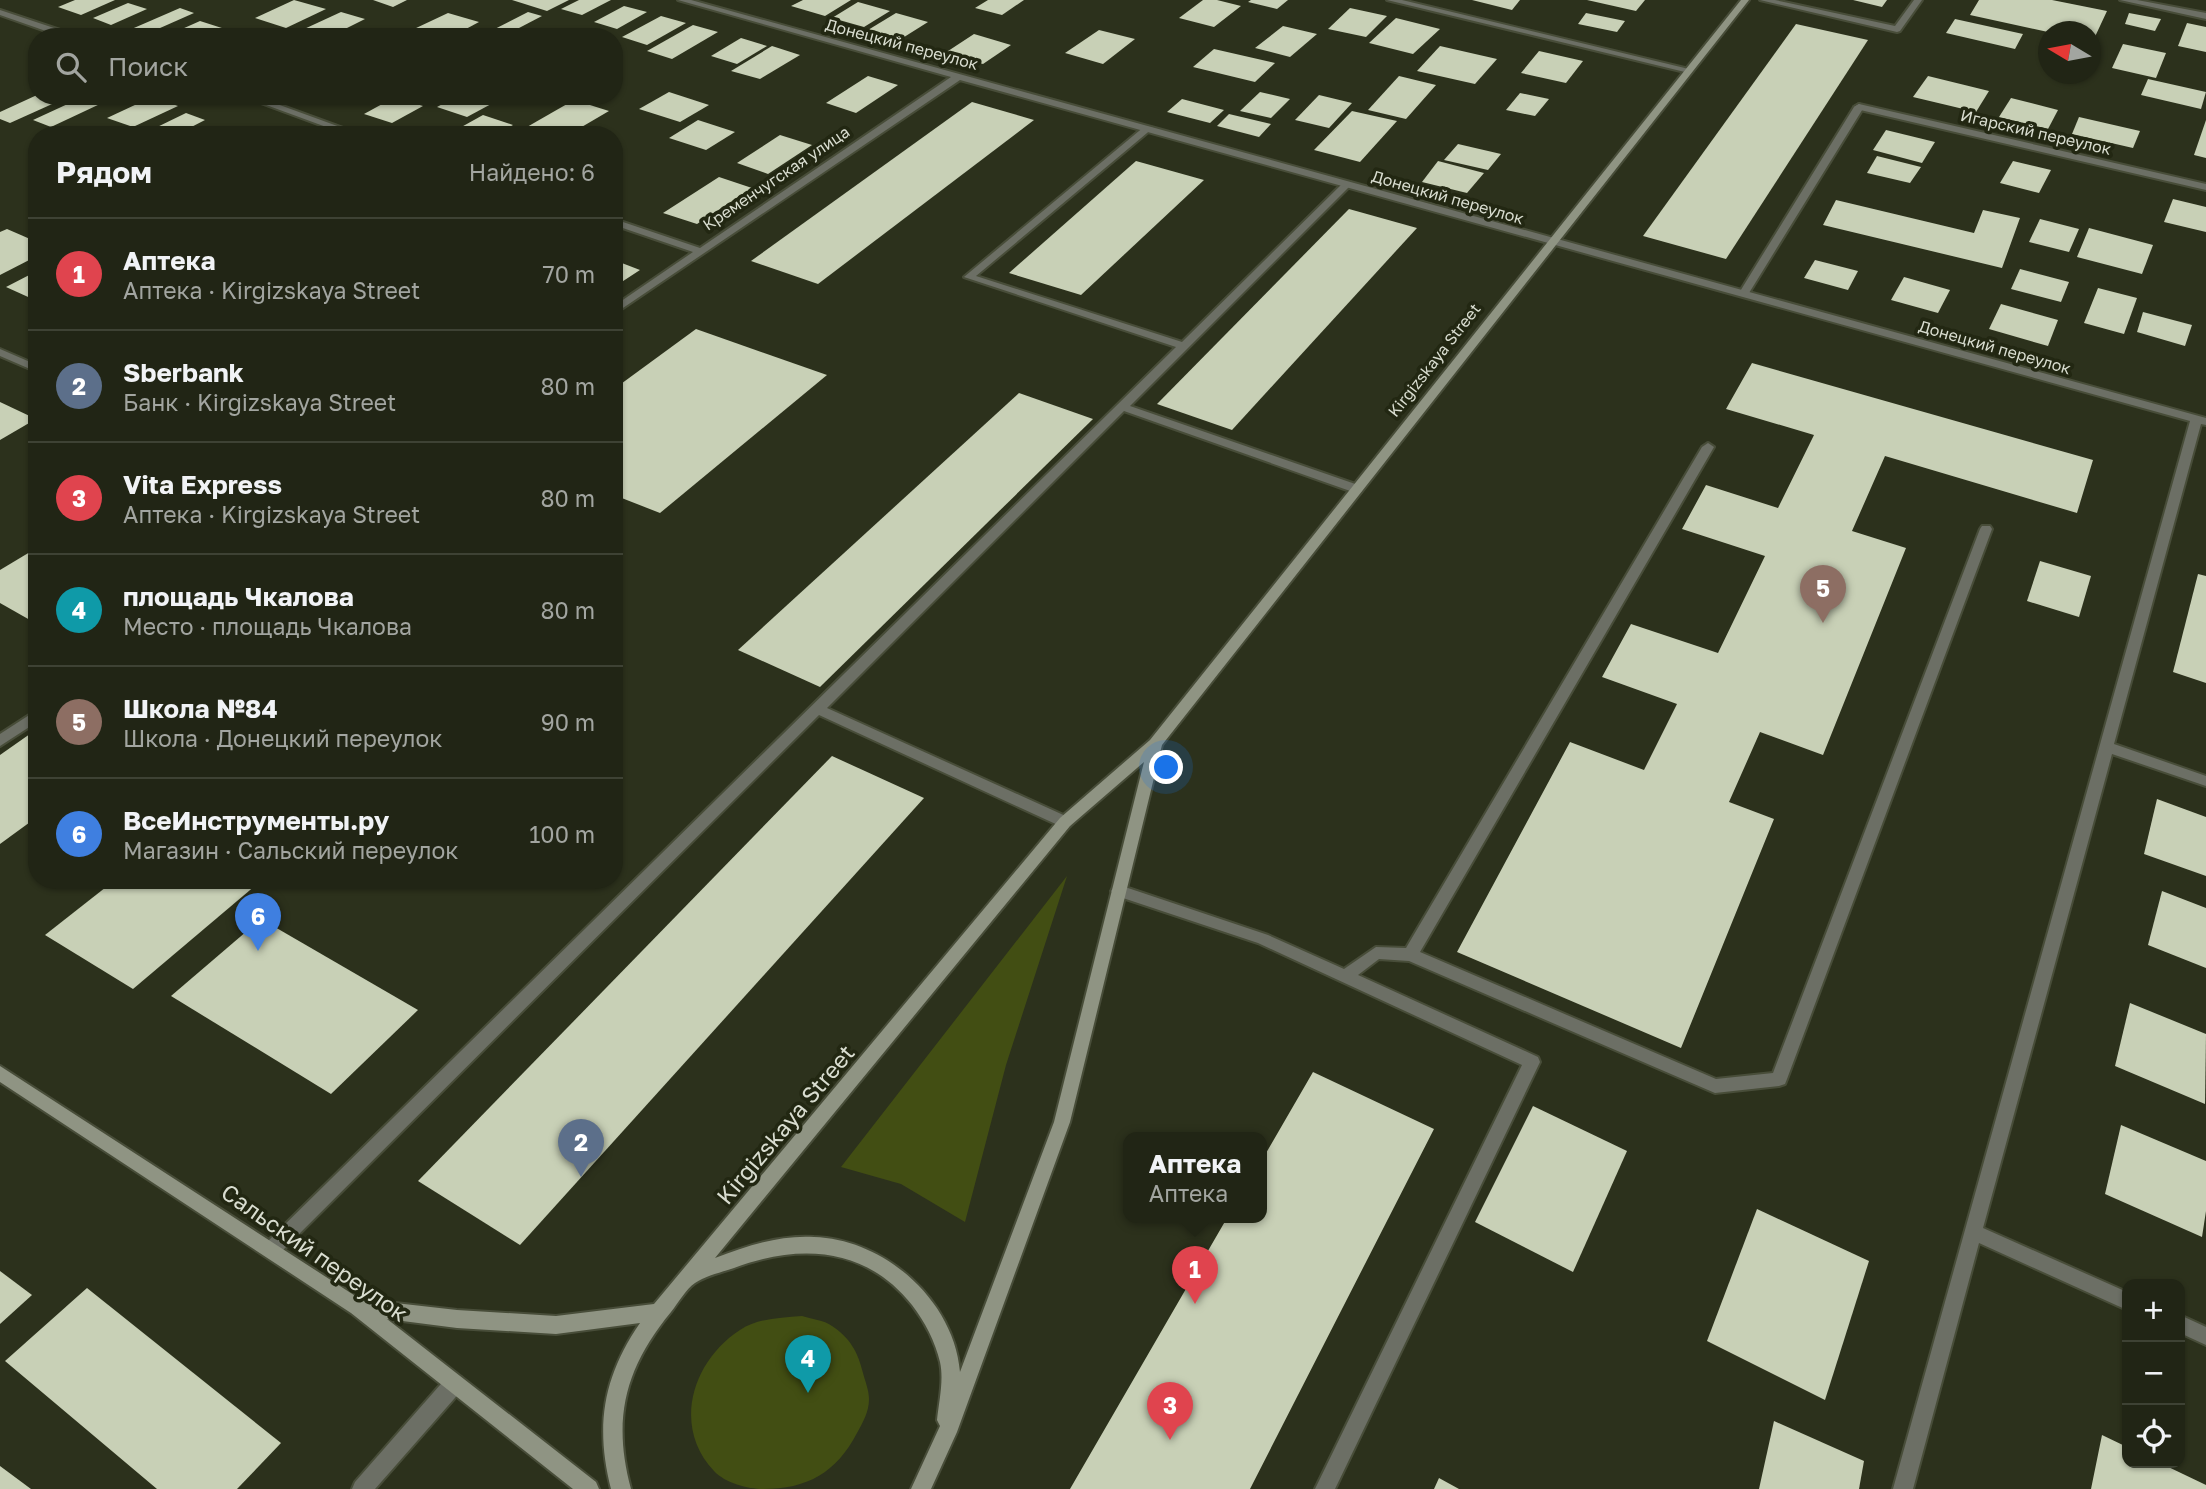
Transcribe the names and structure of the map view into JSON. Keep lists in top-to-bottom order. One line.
{"streets":{"main road":["Kirgizskaya Street","Сальский переулок"],"street":["Донецкий переулок","Игарский переулок","Кременчугская улица"]},"crossings":[["Донецкий переулок","Игарский переулок"],["Донецкий переулок","Кременчугская улица"],["Донецкий переулок","Kirgizskaya Street"]],"north":"left","page":{"search":"Поиск","heading":["Рядом","Найдено: 6"],"list":[{"mark":"1","name":"Аптека","note":"Аптека · Kirgizskaya Street","value":"70 m"},{"mark":"2","name":"Sberbank","note":"Банк · Kirgizskaya Street","value":"80 m"},{"mark":"3","name":"Vita Express","note":"Аптека · Kirgizskaya Street","value":"80 m"},{"mark":"4","name":"площадь Чкалова","note":"Место · площадь Чкалова","value":"80 m"},{"mark":"5","name":"Школа №84","note":"Школа · Донецкий переулок","value":"90 m"},{"mark":"6","name":"ВсеИнструменты.ру","note":"Магазин · Сальский переулок","value":"100 m"}],"pins":["5","6","2","1","4","3"],"popup":["Аптека","Аптека"],"map_buttons":["+","−"]}}
